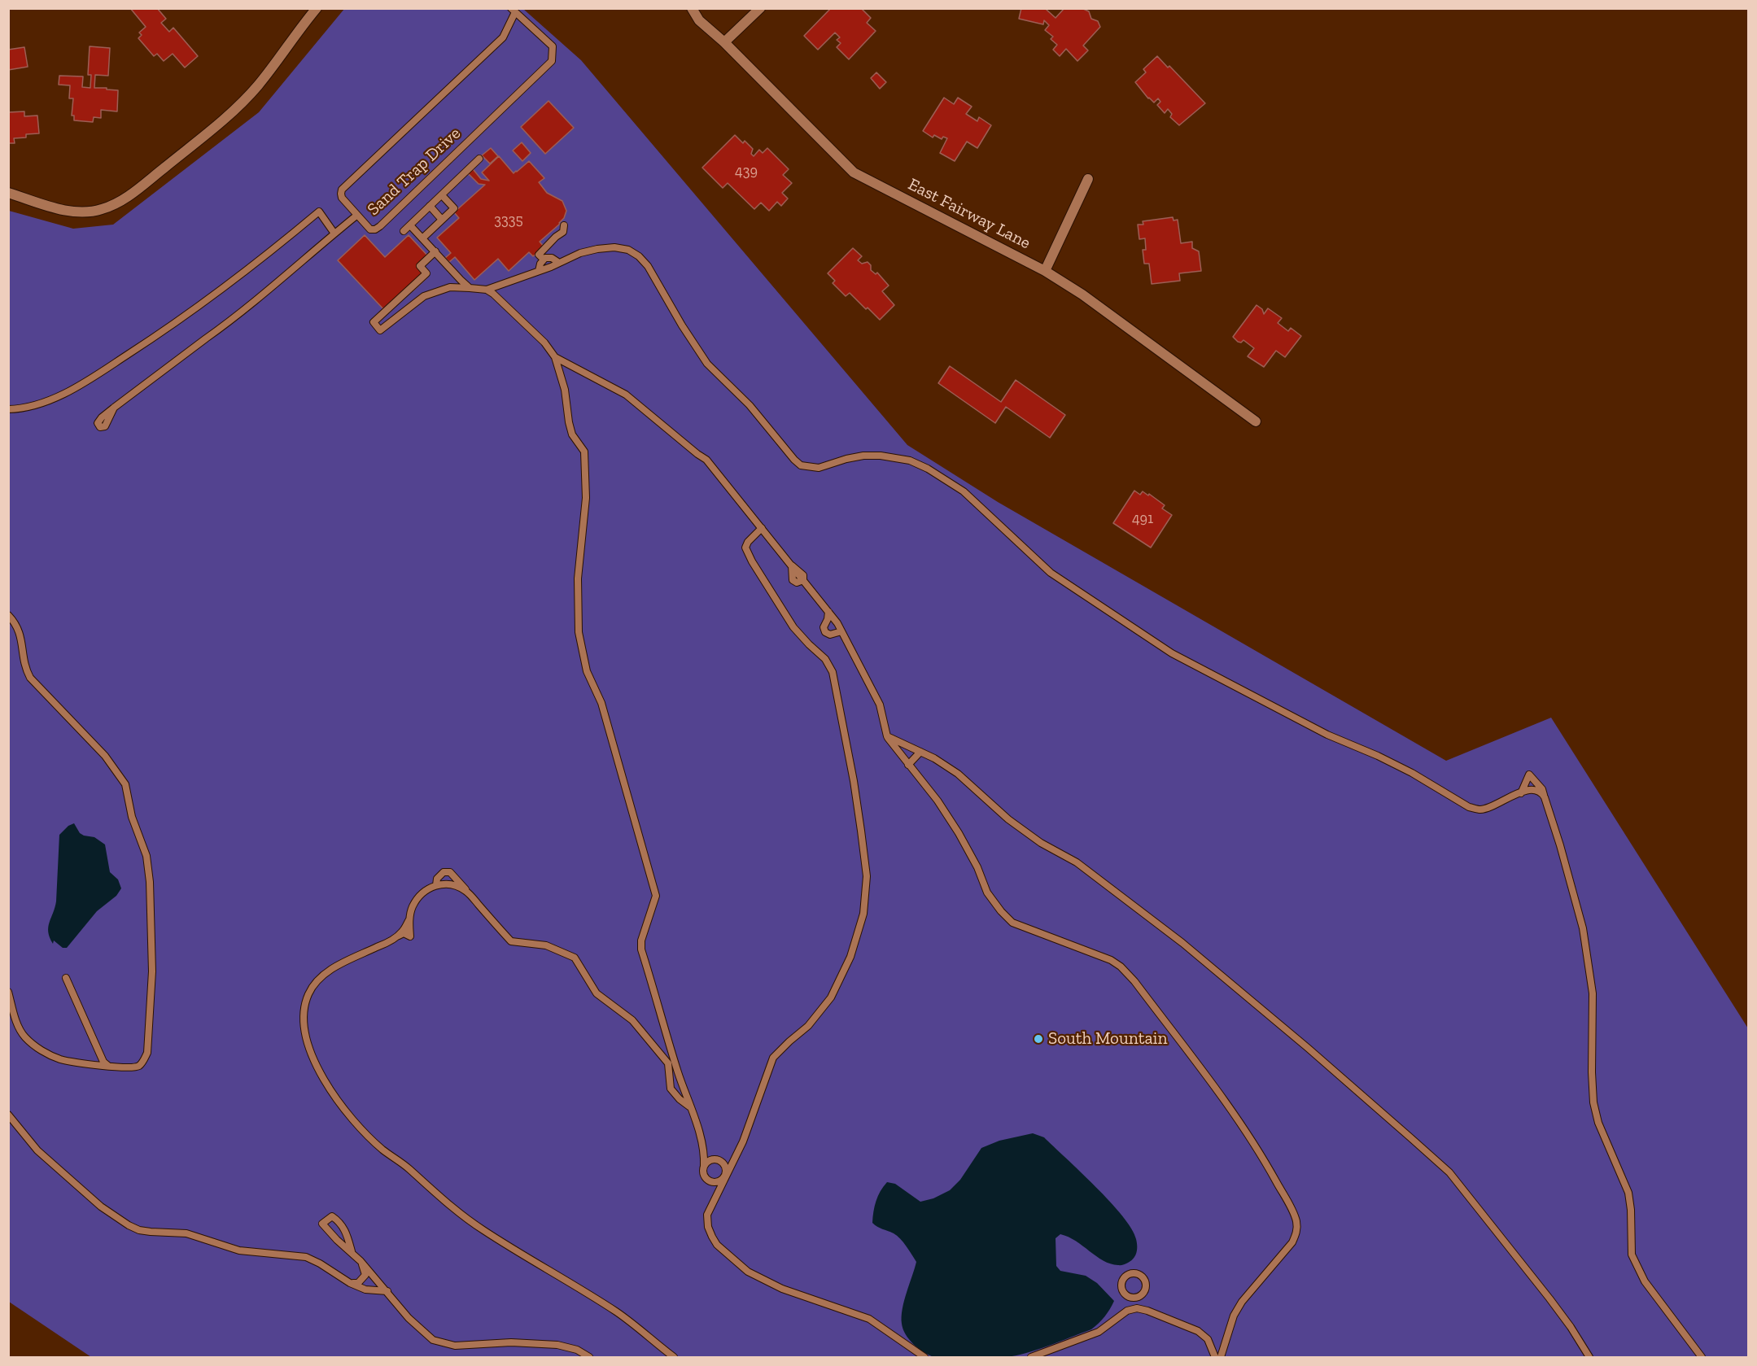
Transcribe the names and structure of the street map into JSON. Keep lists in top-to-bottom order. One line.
{"streets":{"street":["East Fairway Lane"],"lane":["Sand Trap Drive"]},"places":["South Mountain"],"house_numbers":["439","3335","491"]}
